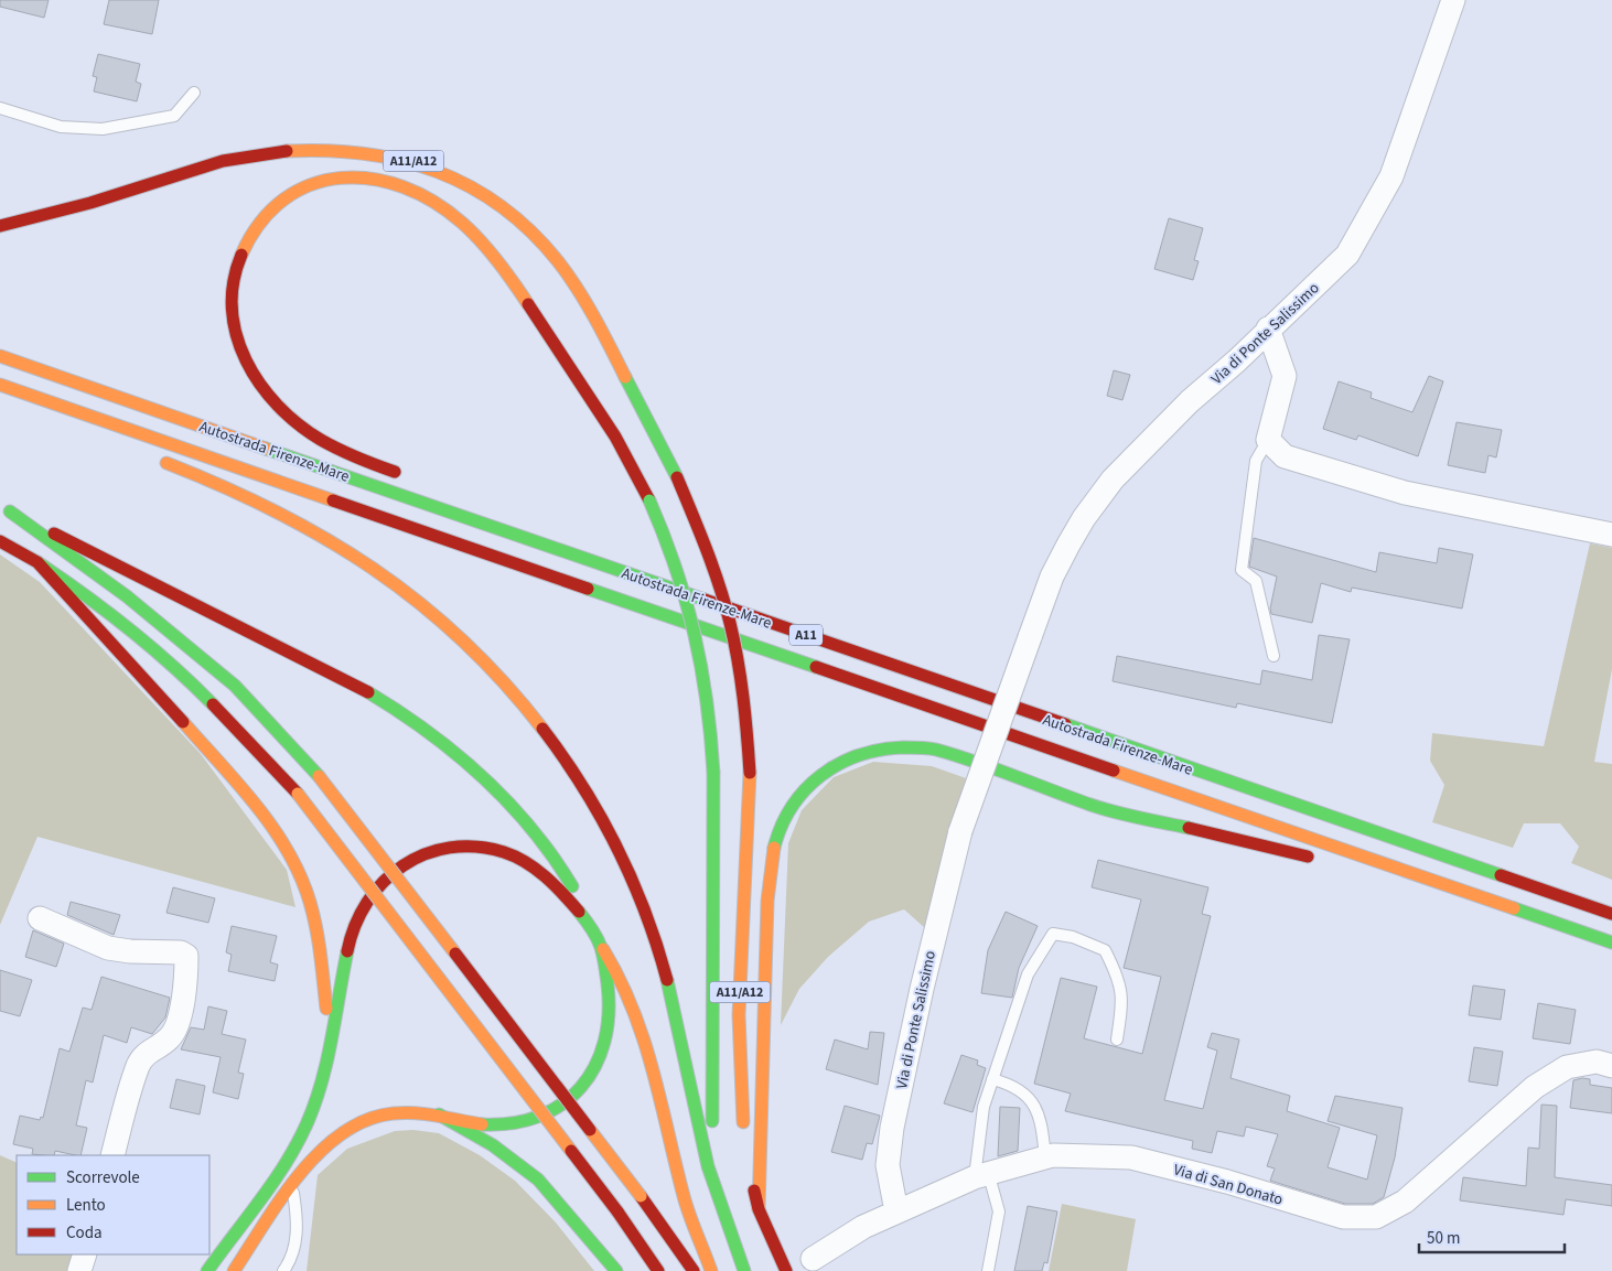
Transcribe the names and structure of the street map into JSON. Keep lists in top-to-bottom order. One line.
{"streets":{"main road":["A11/A12","Autostrada Firenze-Mare","A11"],"street":["Via di Ponte Salissimo","Via di San Donato"]},"crossings":[["Via di Ponte Salissimo","Via di San Donato"]],"legend":["Scorrevole","Lento","Coda"],"scale_bar":"50 m"}
